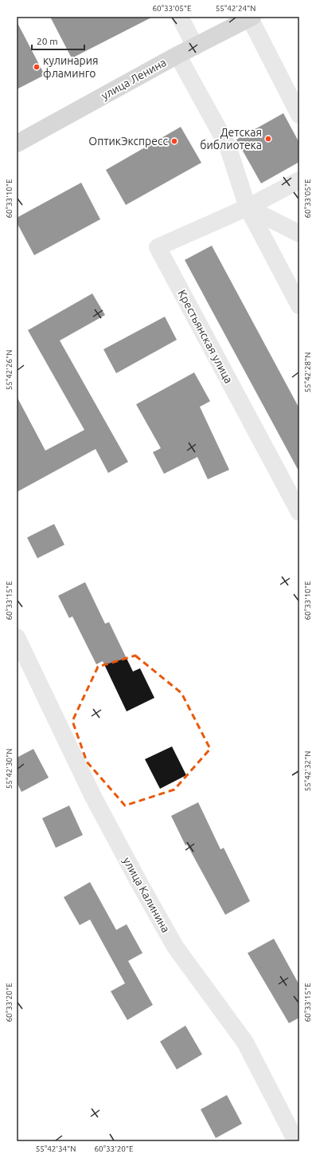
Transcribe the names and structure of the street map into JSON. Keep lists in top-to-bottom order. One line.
{"streets":{"main road":["улица Ленина"],"street":["Крестьянская улица","улица Калинина"]},"places":["кулинария фламинго","Детская библиотека","ОптикЭкспресс"],"scale_bar":"20 m","coordinates":["60°33'05\"E","55°42'24\"N","60°33'10\"E","55°42'26\"N","55°42'28\"N","60°33'15\"E","55°42'30\"N","55°42'32\"N","60°33'20\"E","55°42'34\"N"]}
